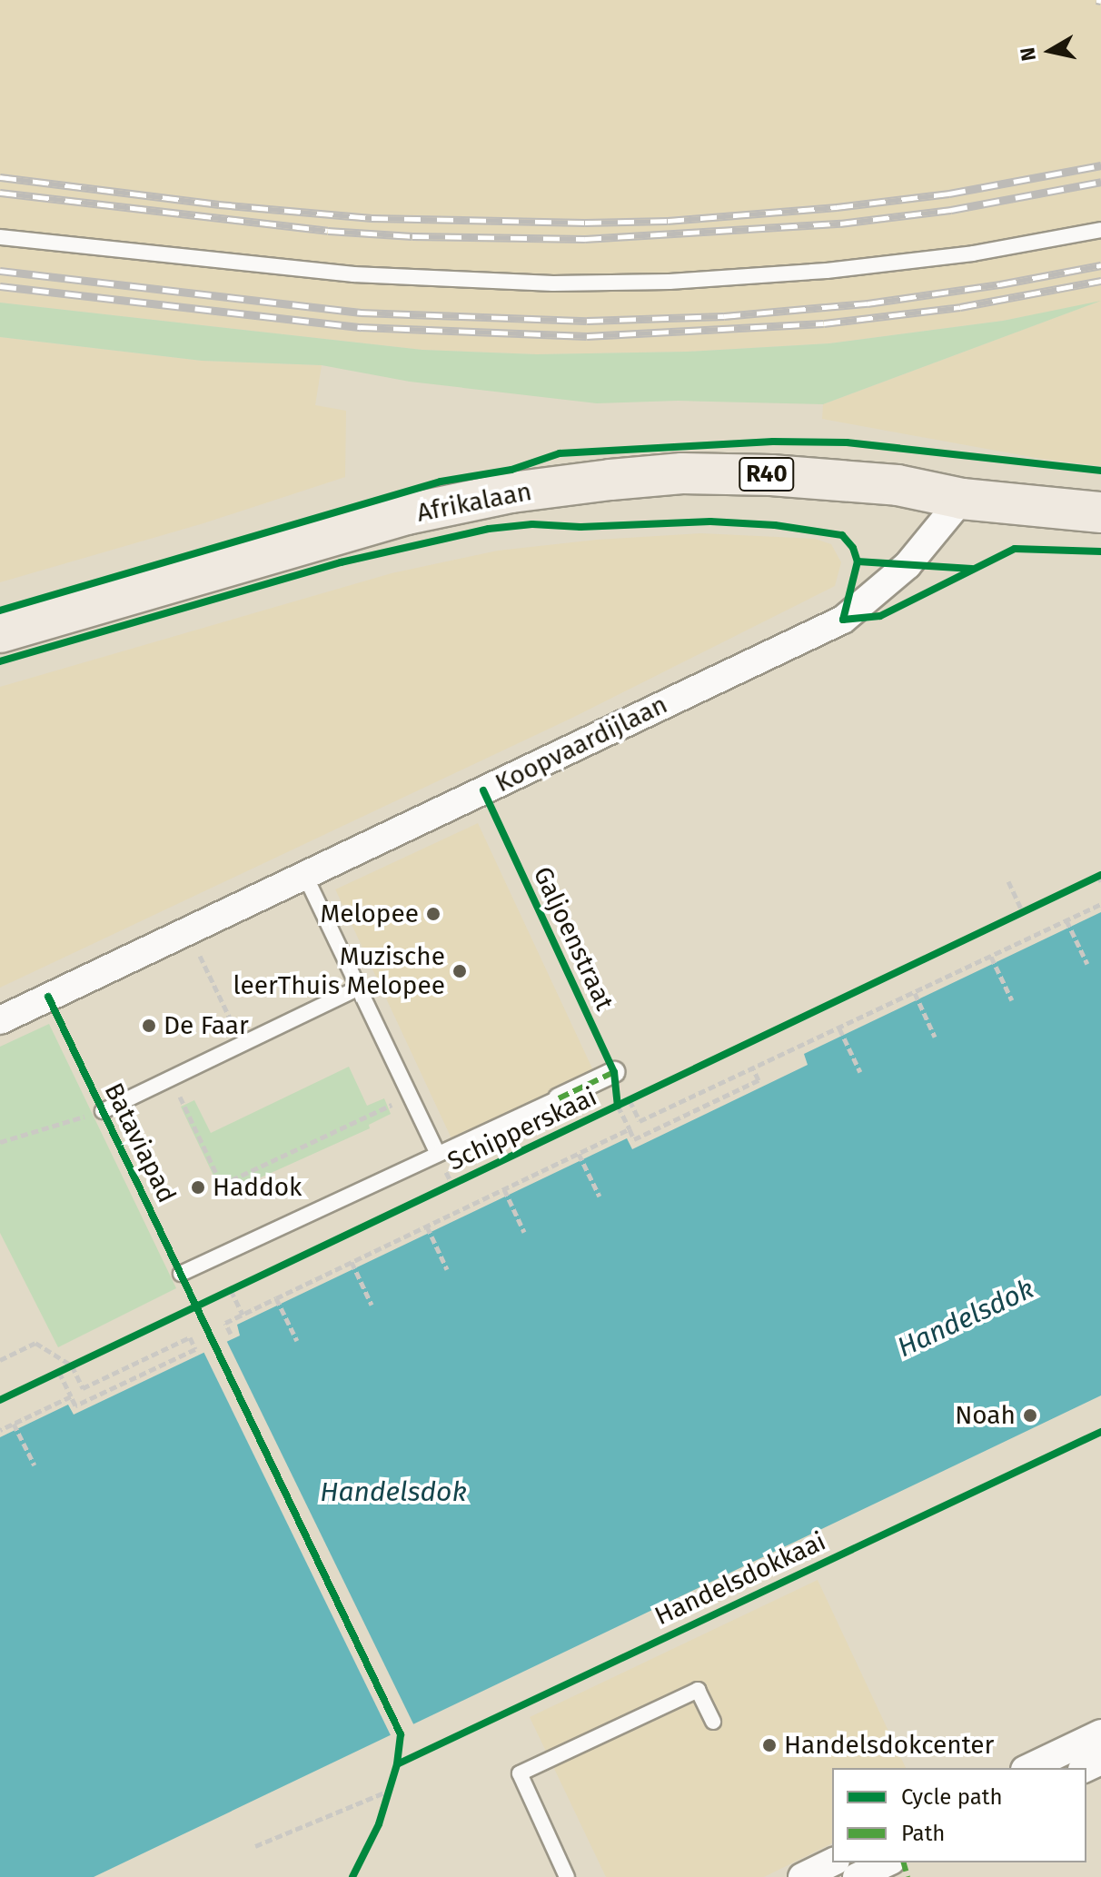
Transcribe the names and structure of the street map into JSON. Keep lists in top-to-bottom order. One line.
{"streets":{"main road":["R40","Afrikalaan"],"street":["Koopvaardijlaan"],"cycle path":["Galjoenstraat","Schipperskaai","Bataviapad","Handelsdokkaai"]},"crossings":[["R40","Afrikalaan"],["R40","Koopvaardijlaan"],["Afrikalaan","Koopvaardijlaan"]],"water":["Handelsdok"],"places":["Melopee","Muzische leerThuis Melopee","De Faar","Haddok","Noah","Handelsdokcenter"],"legend":["Cycle path","Path"],"north":"left"}
